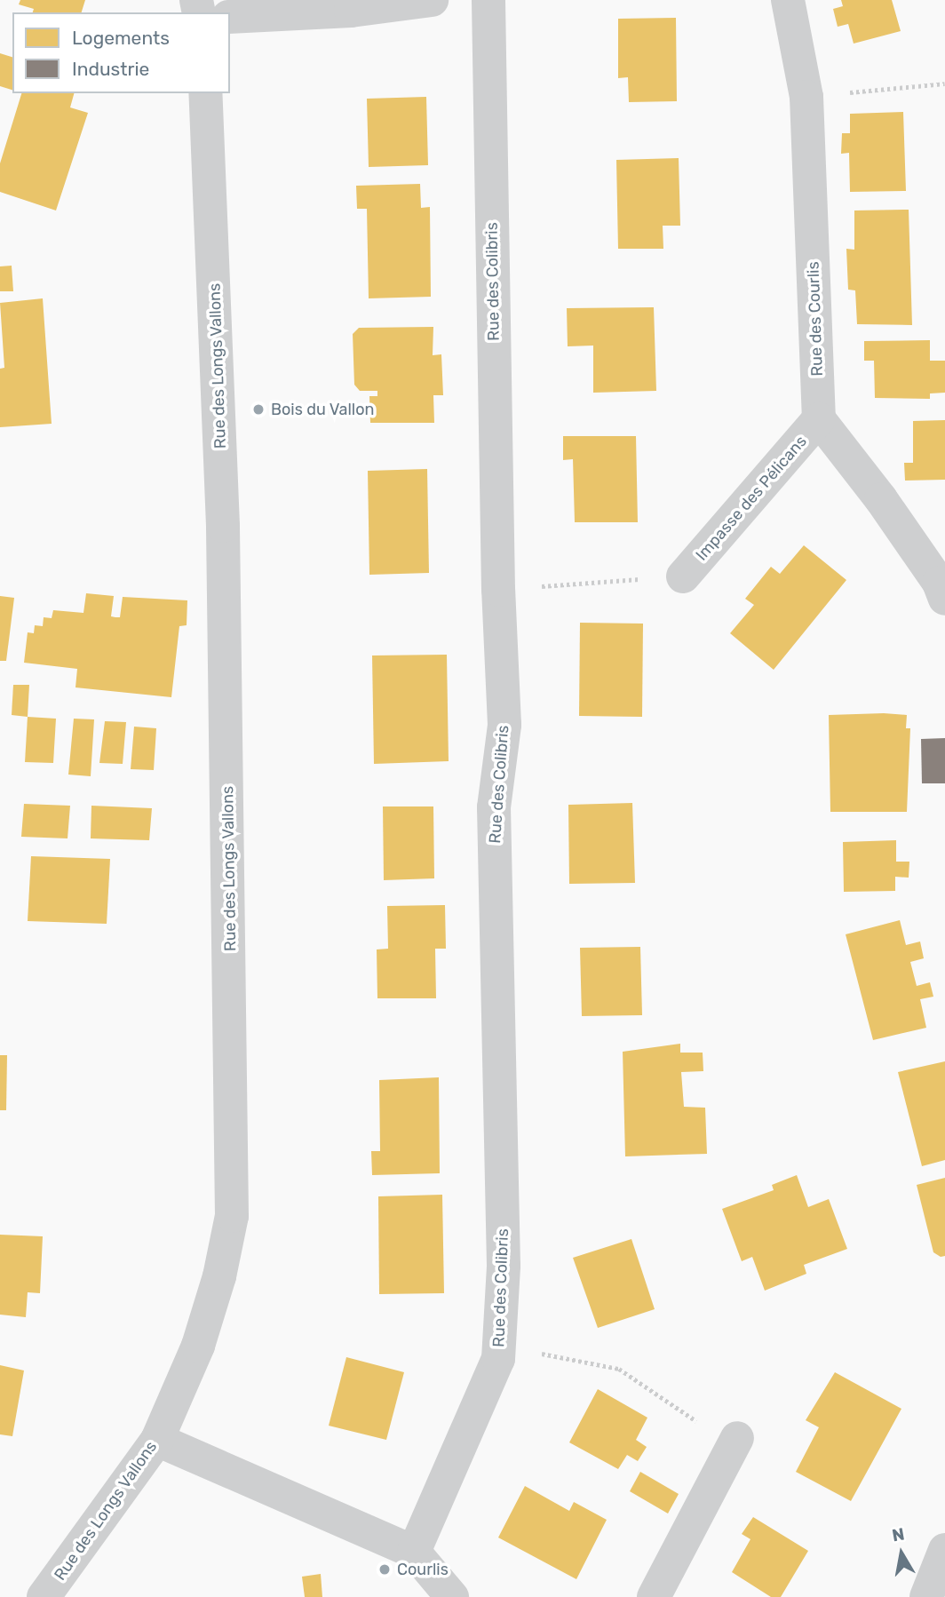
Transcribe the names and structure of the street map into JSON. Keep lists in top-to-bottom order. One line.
{"streets":{"street":["Rue des Colibris","Rue des Courlis","Rue des Longs Vallons","Impasse des Pélicans"]},"crossings":[["Rue des Courlis","Impasse des Pélicans"]],"places":["Bois du Vallon","Courlis"],"legend":["Logements","Industrie"],"north":"top"}
